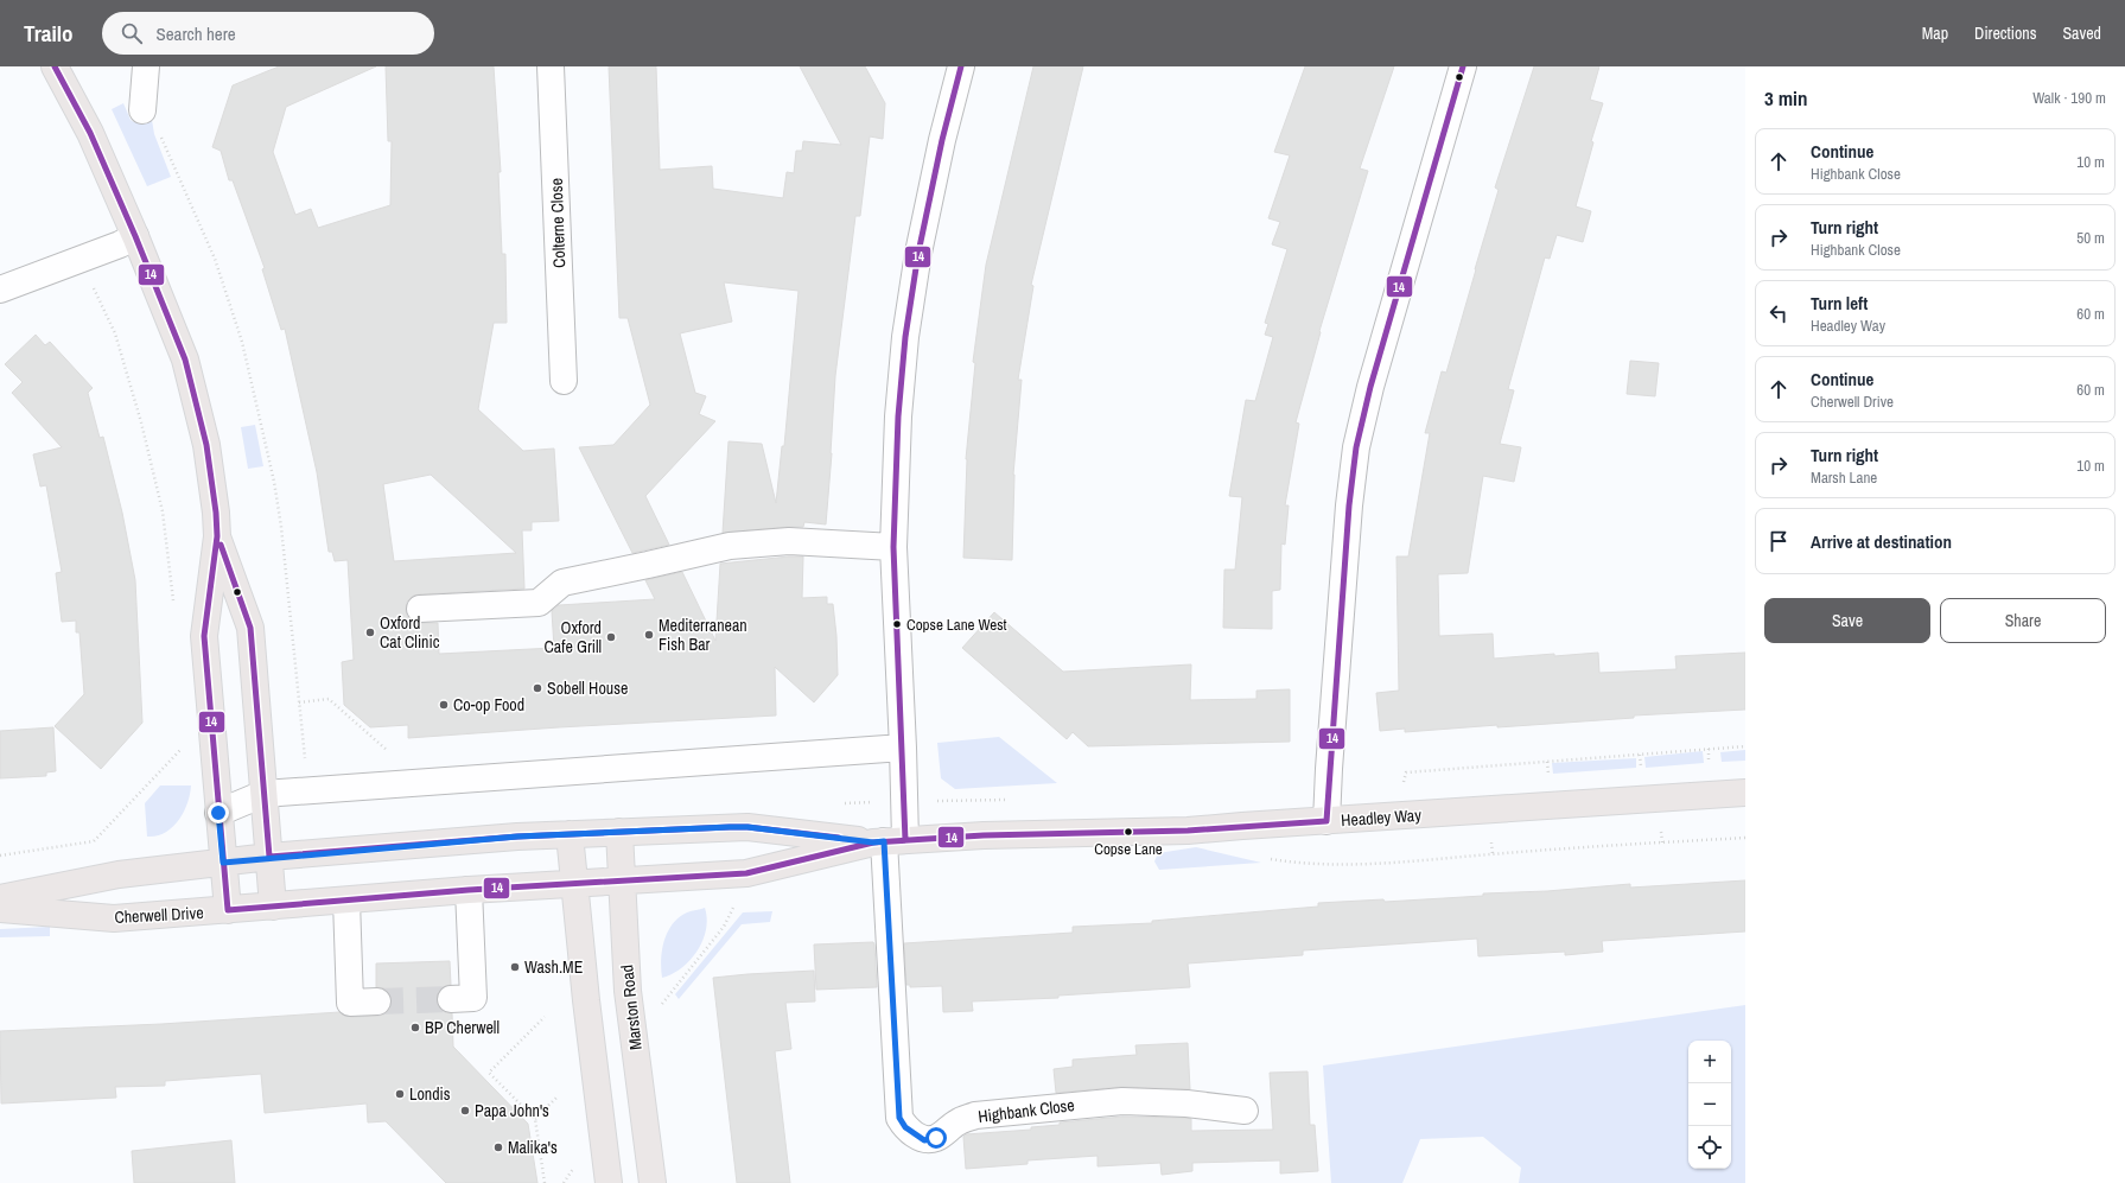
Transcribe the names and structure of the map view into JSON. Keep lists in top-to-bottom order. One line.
{"streets":{"main road":["Headley Way","Cherwell Drive","Marston Road"],"street":["Colterne Close","Highbank Close"]},"crossings":[["Headley Way","Cherwell Drive"],["Headley Way","Marston Road"],["Headley Way","Highbank Close"]],"places":["Copse Lane West","Oxford Cat Clinic","Mediterranean Fish Bar","Oxford Cafe Grill","Sobell House","Co-op Food","Copse Lane","Wash.ME","BP Cherwell","Londis","Papa John's","Malika's"],"lines":["transit line 14"],"page":{"header":"Trailo","search":"Search here","nav":["Map","Directions","Saved"],"heading":["3 min","Walk · 190 m"],"list":[["Continue","Highbank Close","10 m"],["Turn right","Highbank Close","50 m"],["Turn left","Headley Way","60 m"],["Continue","Cherwell Drive","60 m"],["Turn right","Marsh Lane","10 m"],"Arrive at destination"],"buttons":["Save","Share"],"map_buttons":["+","−"]}}
